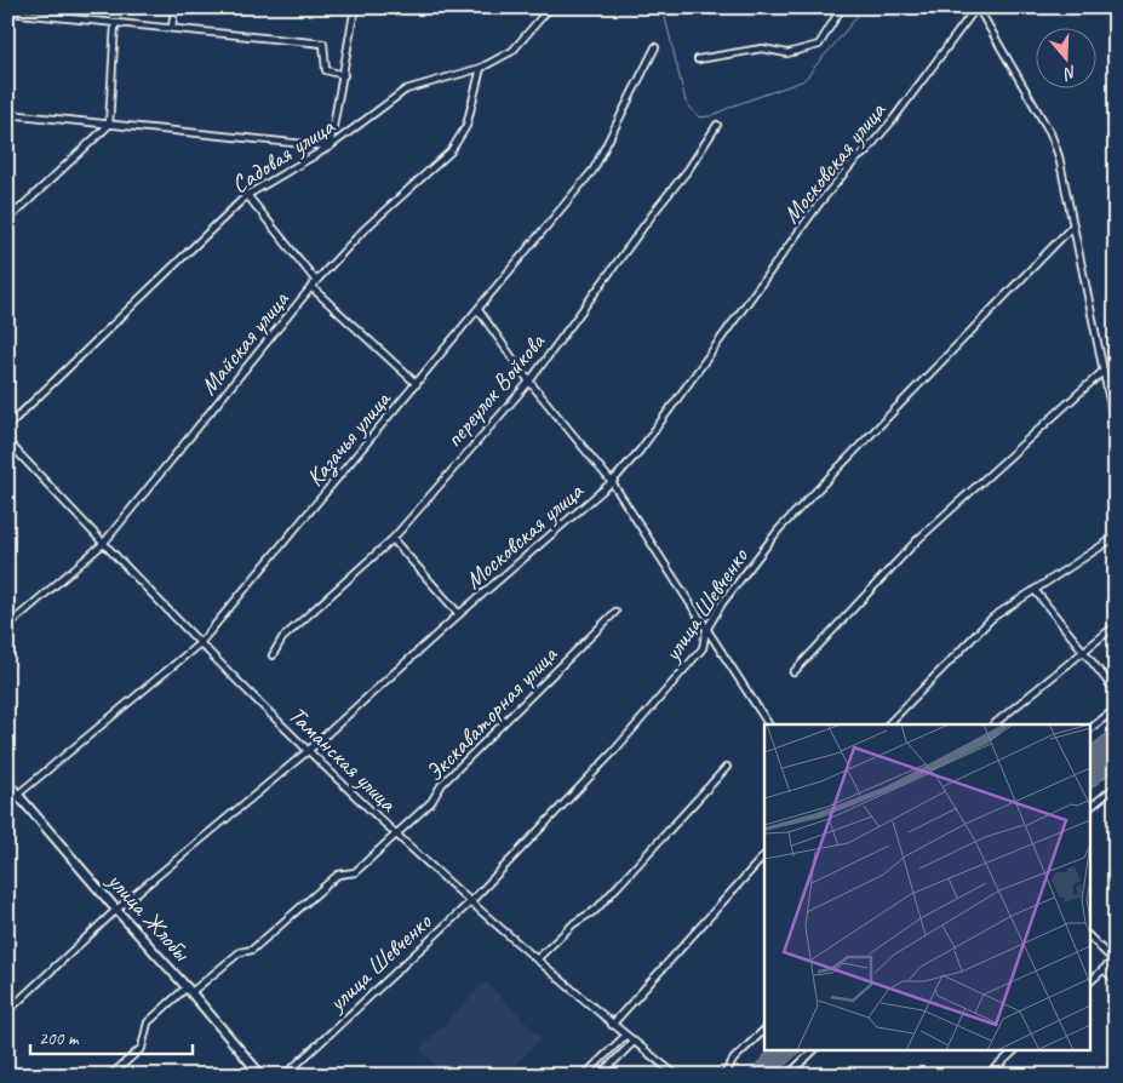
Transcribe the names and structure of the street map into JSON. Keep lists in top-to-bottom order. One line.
{"streets":{"street":["Садовая улица","Московская улица","Майская улица","переулок Войкова","Казачья улица","улица Шевченко","Экскаваторная улица","Таманская улица","улица Жлобы"]},"crossings":[["Садовая улица","Майская улица"],["Московская улица","Таманская улица"],["Московская улица","улица Жлобы"],["Майская улица","Таманская улица"],["Казачья улица","Таманская улица"],["Казачья улица","улица Жлобы"],["улица Шевченко","Таманская улица"],["Экскаваторная улица","Таманская улица"],["Экскаваторная улица","улица Жлобы"]],"scale_bar":"200 m","north":"bottom"}
